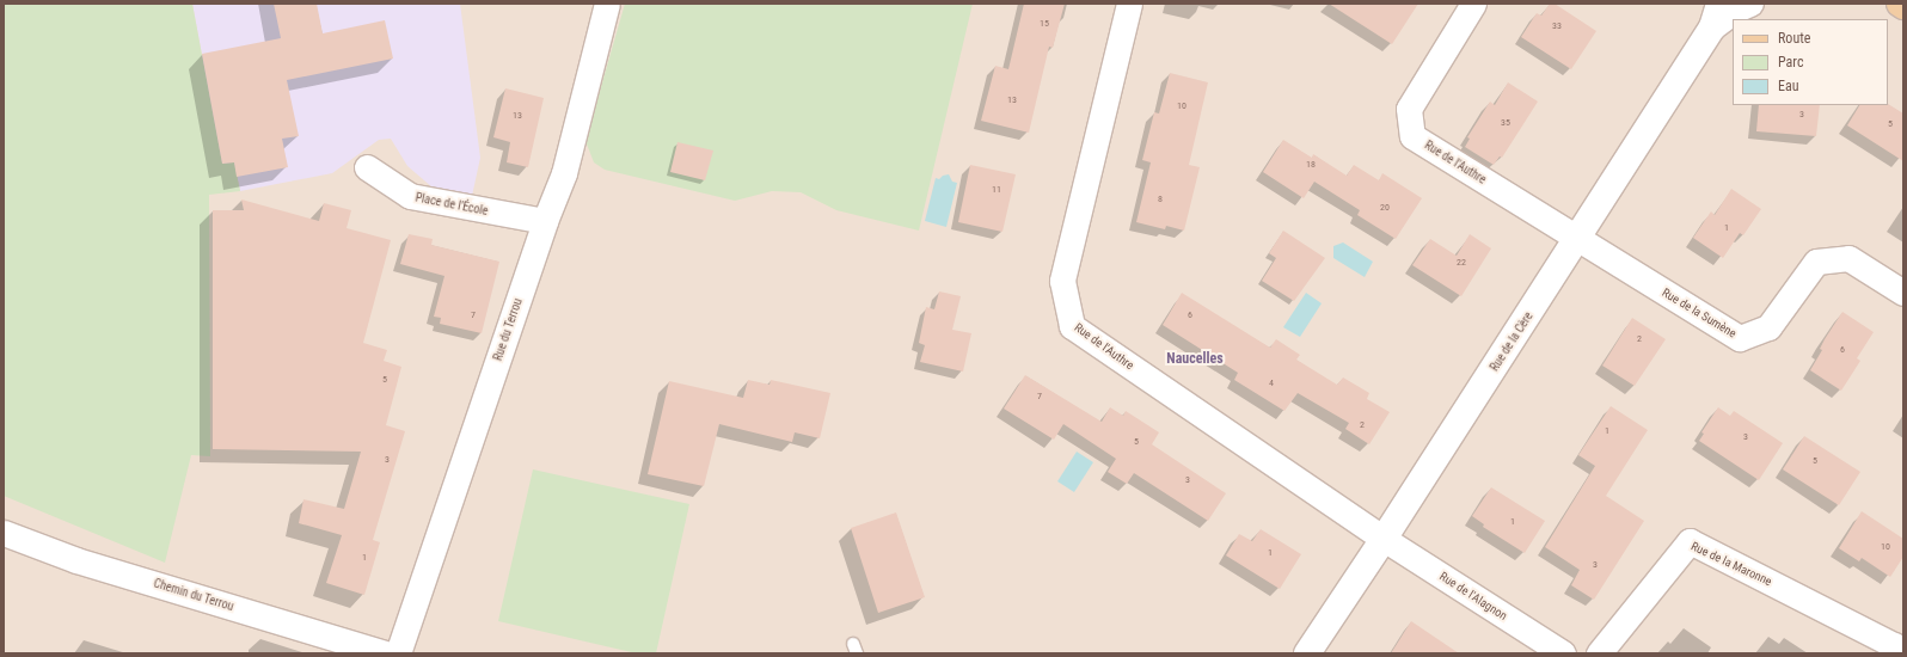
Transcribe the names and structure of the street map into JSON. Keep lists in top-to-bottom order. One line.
{"streets":{"street":["Rue de l'Authre","Place de l'École","Rue de la Sumène","Rue du Terrou","Rue de la Cère","Rue de la Maronne","Chemin du Terrou","Rue de l'Alagnon"]},"crossings":[["Rue de l'Authre","Rue de la Sumène"],["Rue de l'Authre","Rue de la Cère"],["Rue de l'Authre","Rue de l'Alagnon"],["Place de l'École","Rue du Terrou"],["Rue de la Sumène","Rue de la Cère"],["Rue de la Cère","Rue de l'Alagnon"]],"districts":["Naucelles"],"house_numbers":["15","33","13","10","3","13","35","5","18","11","8","20","1","22","7","6","2","6","5","4","7","2","1","3","5","3","5","3","1","10","1","1","3"],"legend":["Route","Parc","Eau"]}
